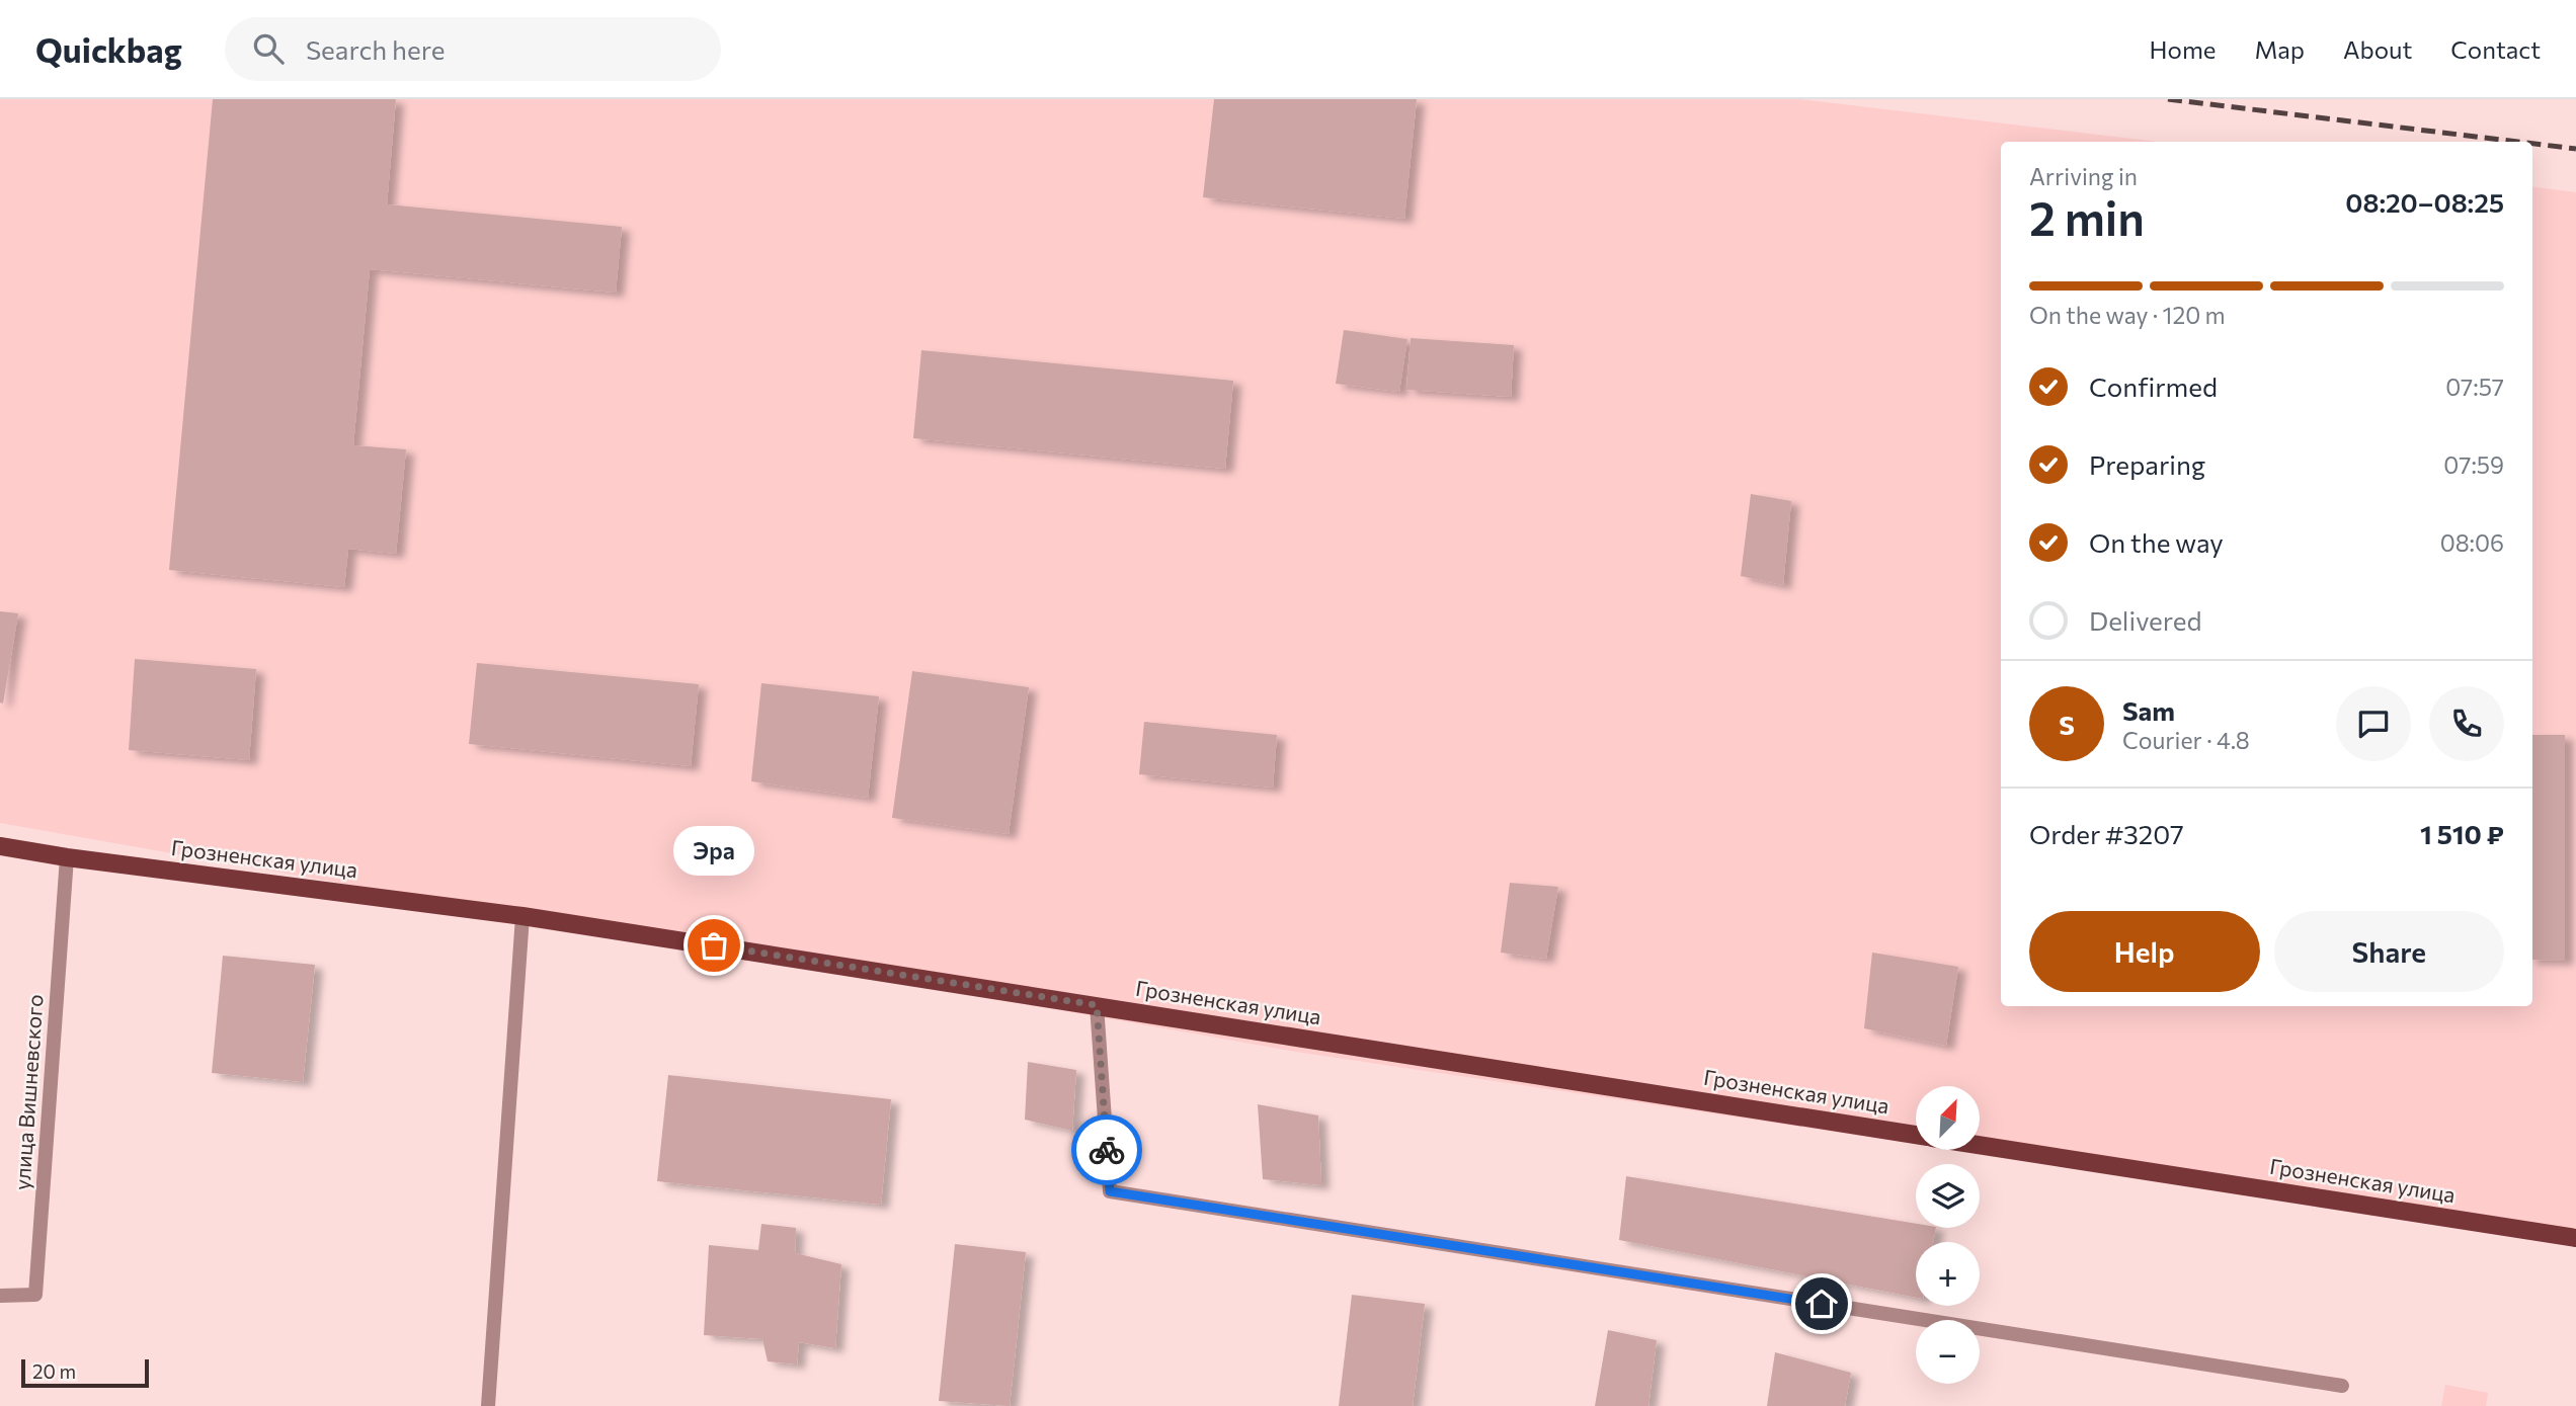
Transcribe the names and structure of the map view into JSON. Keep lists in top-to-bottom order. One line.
{"streets":{"main road":["Грозненская улица"],"street":["улица Вишневского"]},"crossings":[["Грозненская улица","улица Вишневского"]],"places":["Эра"],"scale_bar":"20 m","north":"top right","page":{"header":"Quickbag","search":"Search here","nav":["Home","Map","About","Contact"],"heading":["2 min","Arriving in","08:20–08:25"],"panel":["Sam","Courier · 4.8","Order #3207","1 510 ₽"],"bar":"On the way · 120 m","list":[["Confirmed","07:57"],["Preparing","07:59"],["On the way","08:06"],"Delivered"],"round":"S","bubble":"Эра","buttons":["Help","Share"],"map_buttons":["+","−"],"scale":"20 m"}}
